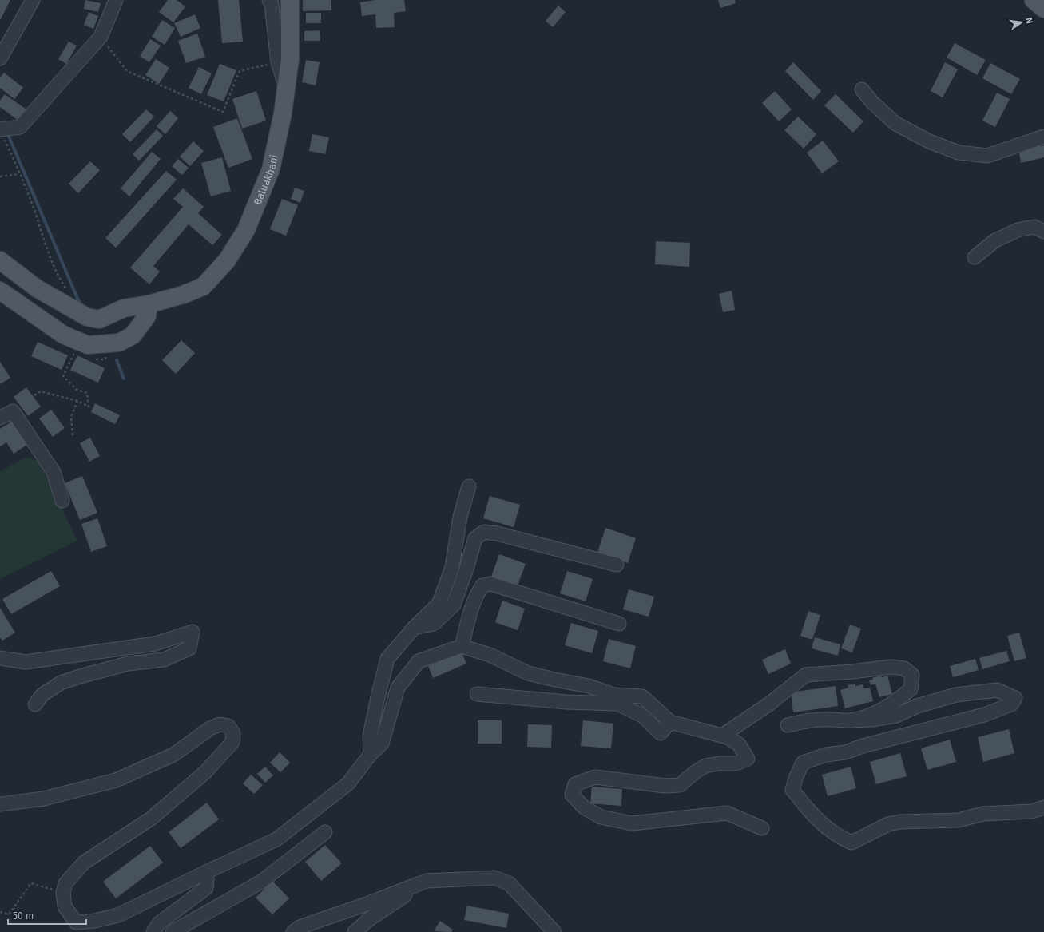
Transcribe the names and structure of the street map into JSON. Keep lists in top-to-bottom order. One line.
{"streets":{"main road":["Baluakhani"]},"scale_bar":"50 m","north":"right"}
